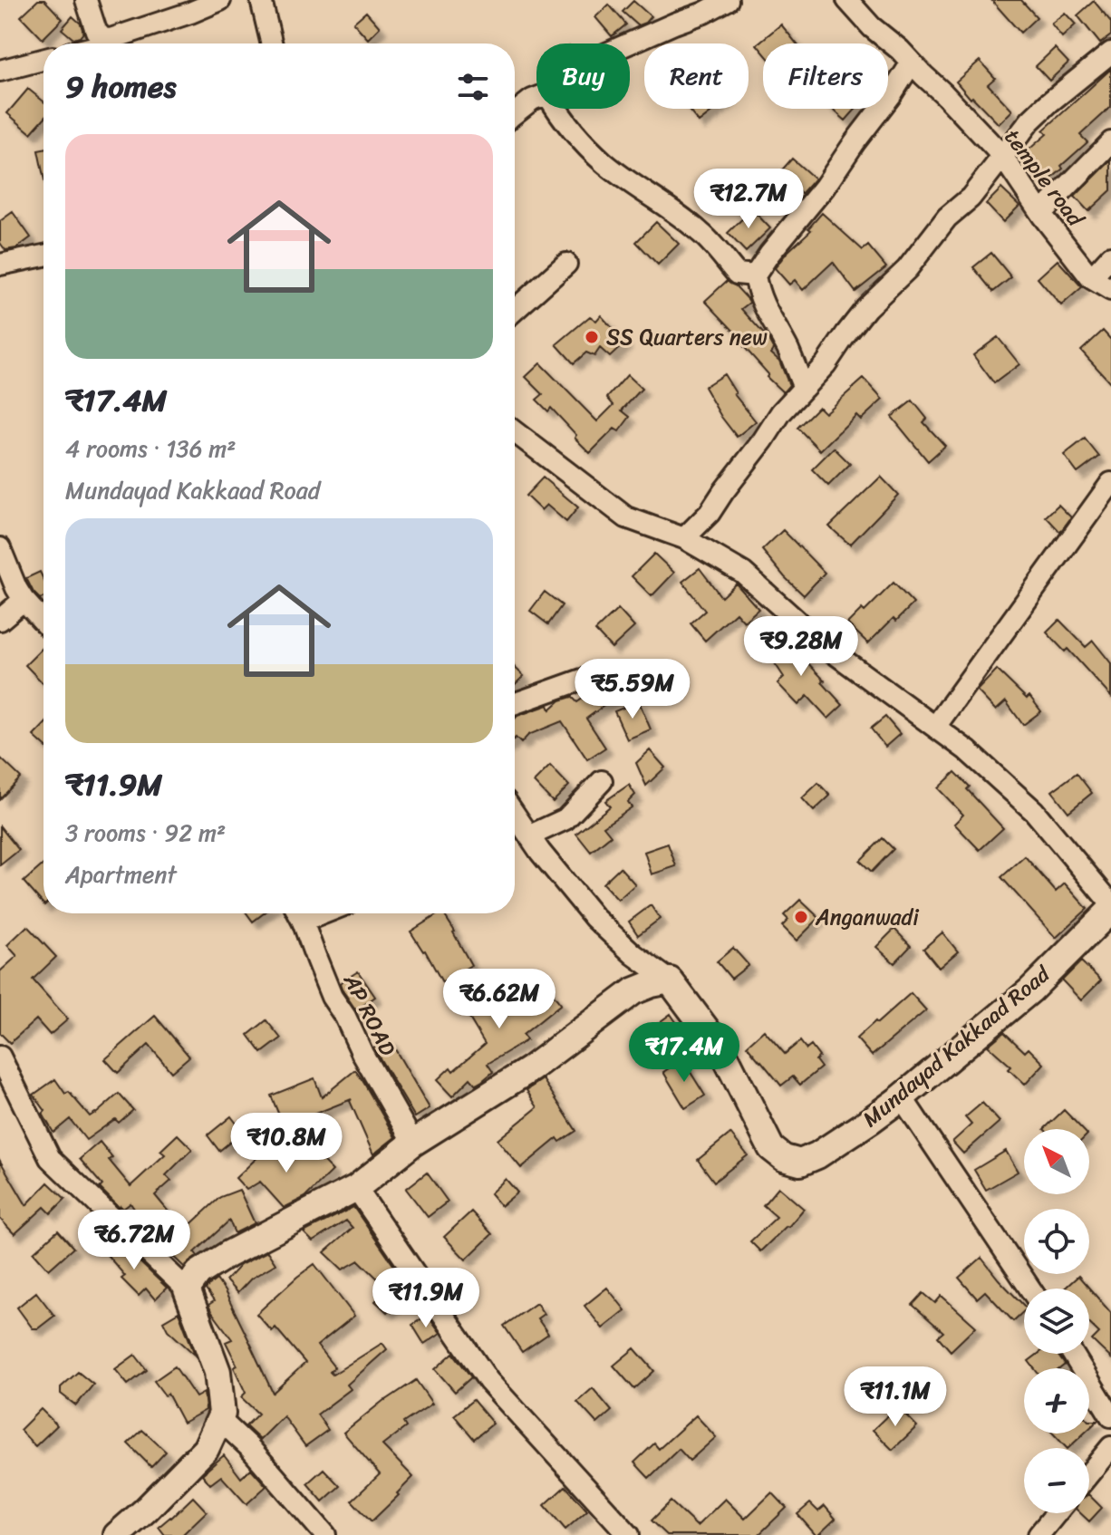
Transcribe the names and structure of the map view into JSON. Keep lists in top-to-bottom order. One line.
{"streets":{"main road":["Mundayad Kakkaad Road"],"street":["temple road","AP ROAD"]},"places":["SS Quarters new","Anganwadi"],"north":"top left","page":{"chip":["Buy","Rent","Filters"],"heading":"9 homes","list":[{"name":"₹17.4M","note":"4 rooms · 136 m² · Mundayad Kakkaad Road"},{"name":"₹11.9M","note":"3 rooms · 92 m² · Apartment"}],"price":["₹12.7M","₹9.28M","₹5.59M","₹6.62M","₹17.4M","₹10.8M","₹6.72M","₹11.9M","₹11.1M"],"map_buttons":["+","−"]}}
